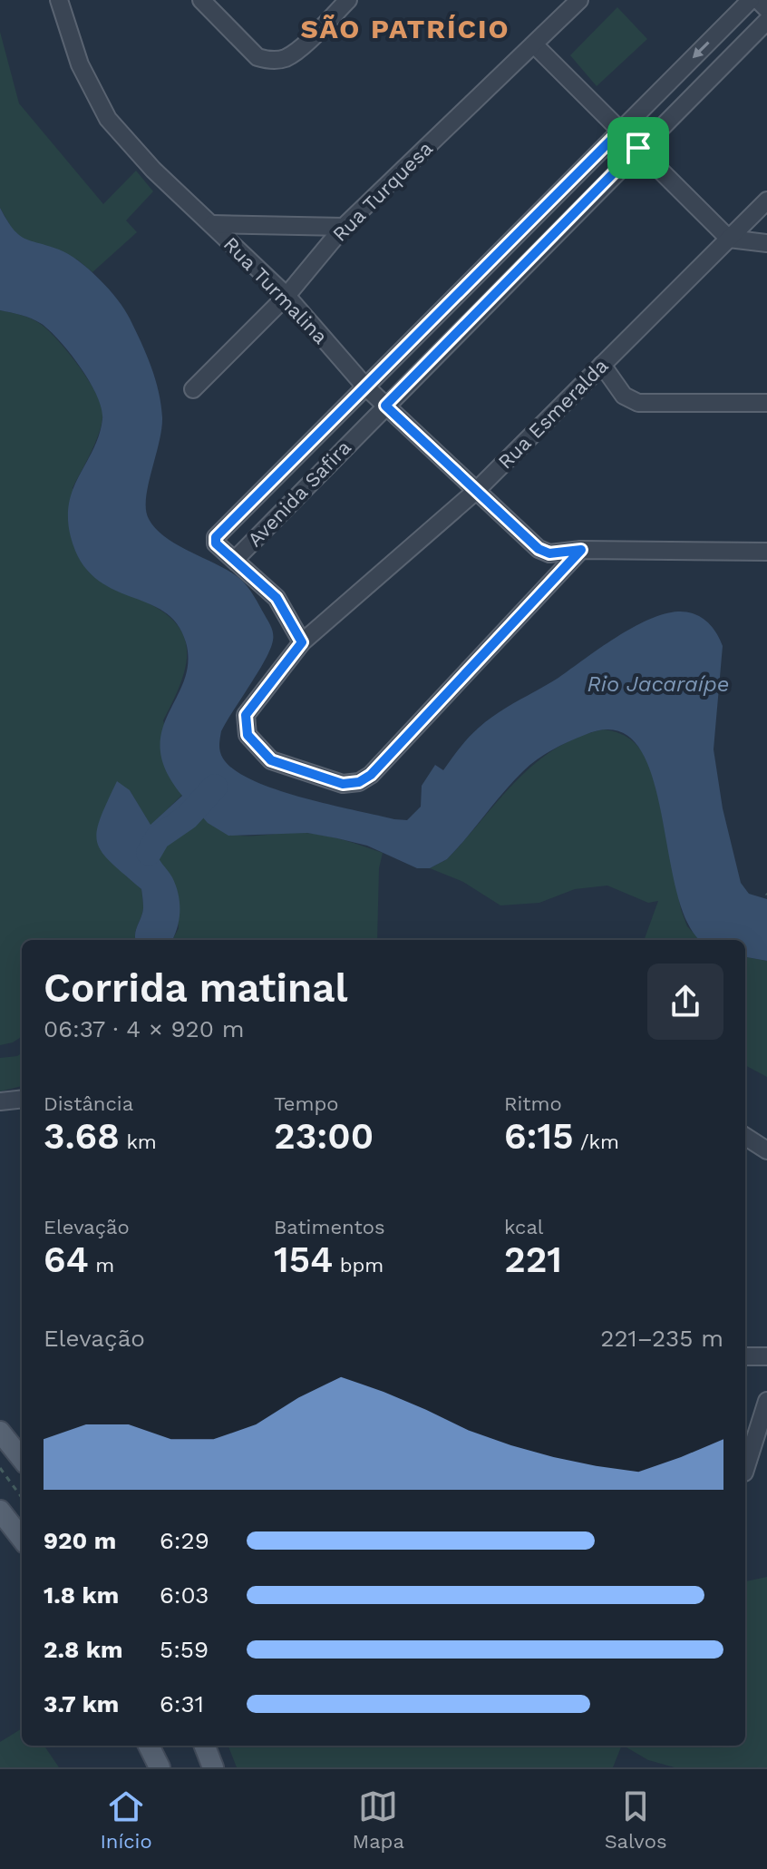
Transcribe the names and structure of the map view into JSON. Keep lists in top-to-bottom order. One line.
{"streets":{"street":["Rua Turquesa","Rua Turmalina","Rua Esmeralda","Avenida Safira"]},"crossings":[["Rua Turquesa","Rua Turmalina"],["Rua Turmalina","Rua Esmeralda"],["Rua Turmalina","Avenida Safira"]],"districts":["SÃO PATRÍCIO"],"water":["Rio Jacaraípe"],"page":{"heading":["Corrida matinal","06:37 · 4 × 920 m"],"stats":[["Distância","3.68 km"],["Tempo","23:00"],["Ritmo","6:15 /km"],["Elevação","64 m"],["Batimentos","154 bpm"],["kcal","221"]],"chart":["Elevação","221–235 m"],"list":[{"name":"920 m","note":"6:29"},{"name":"1.8 km","note":"6:03"},{"name":"2.8 km","note":"5:59"},{"name":"3.7 km","note":"6:31"}],"tabs":["Início","Mapa","Salvos"]}}
